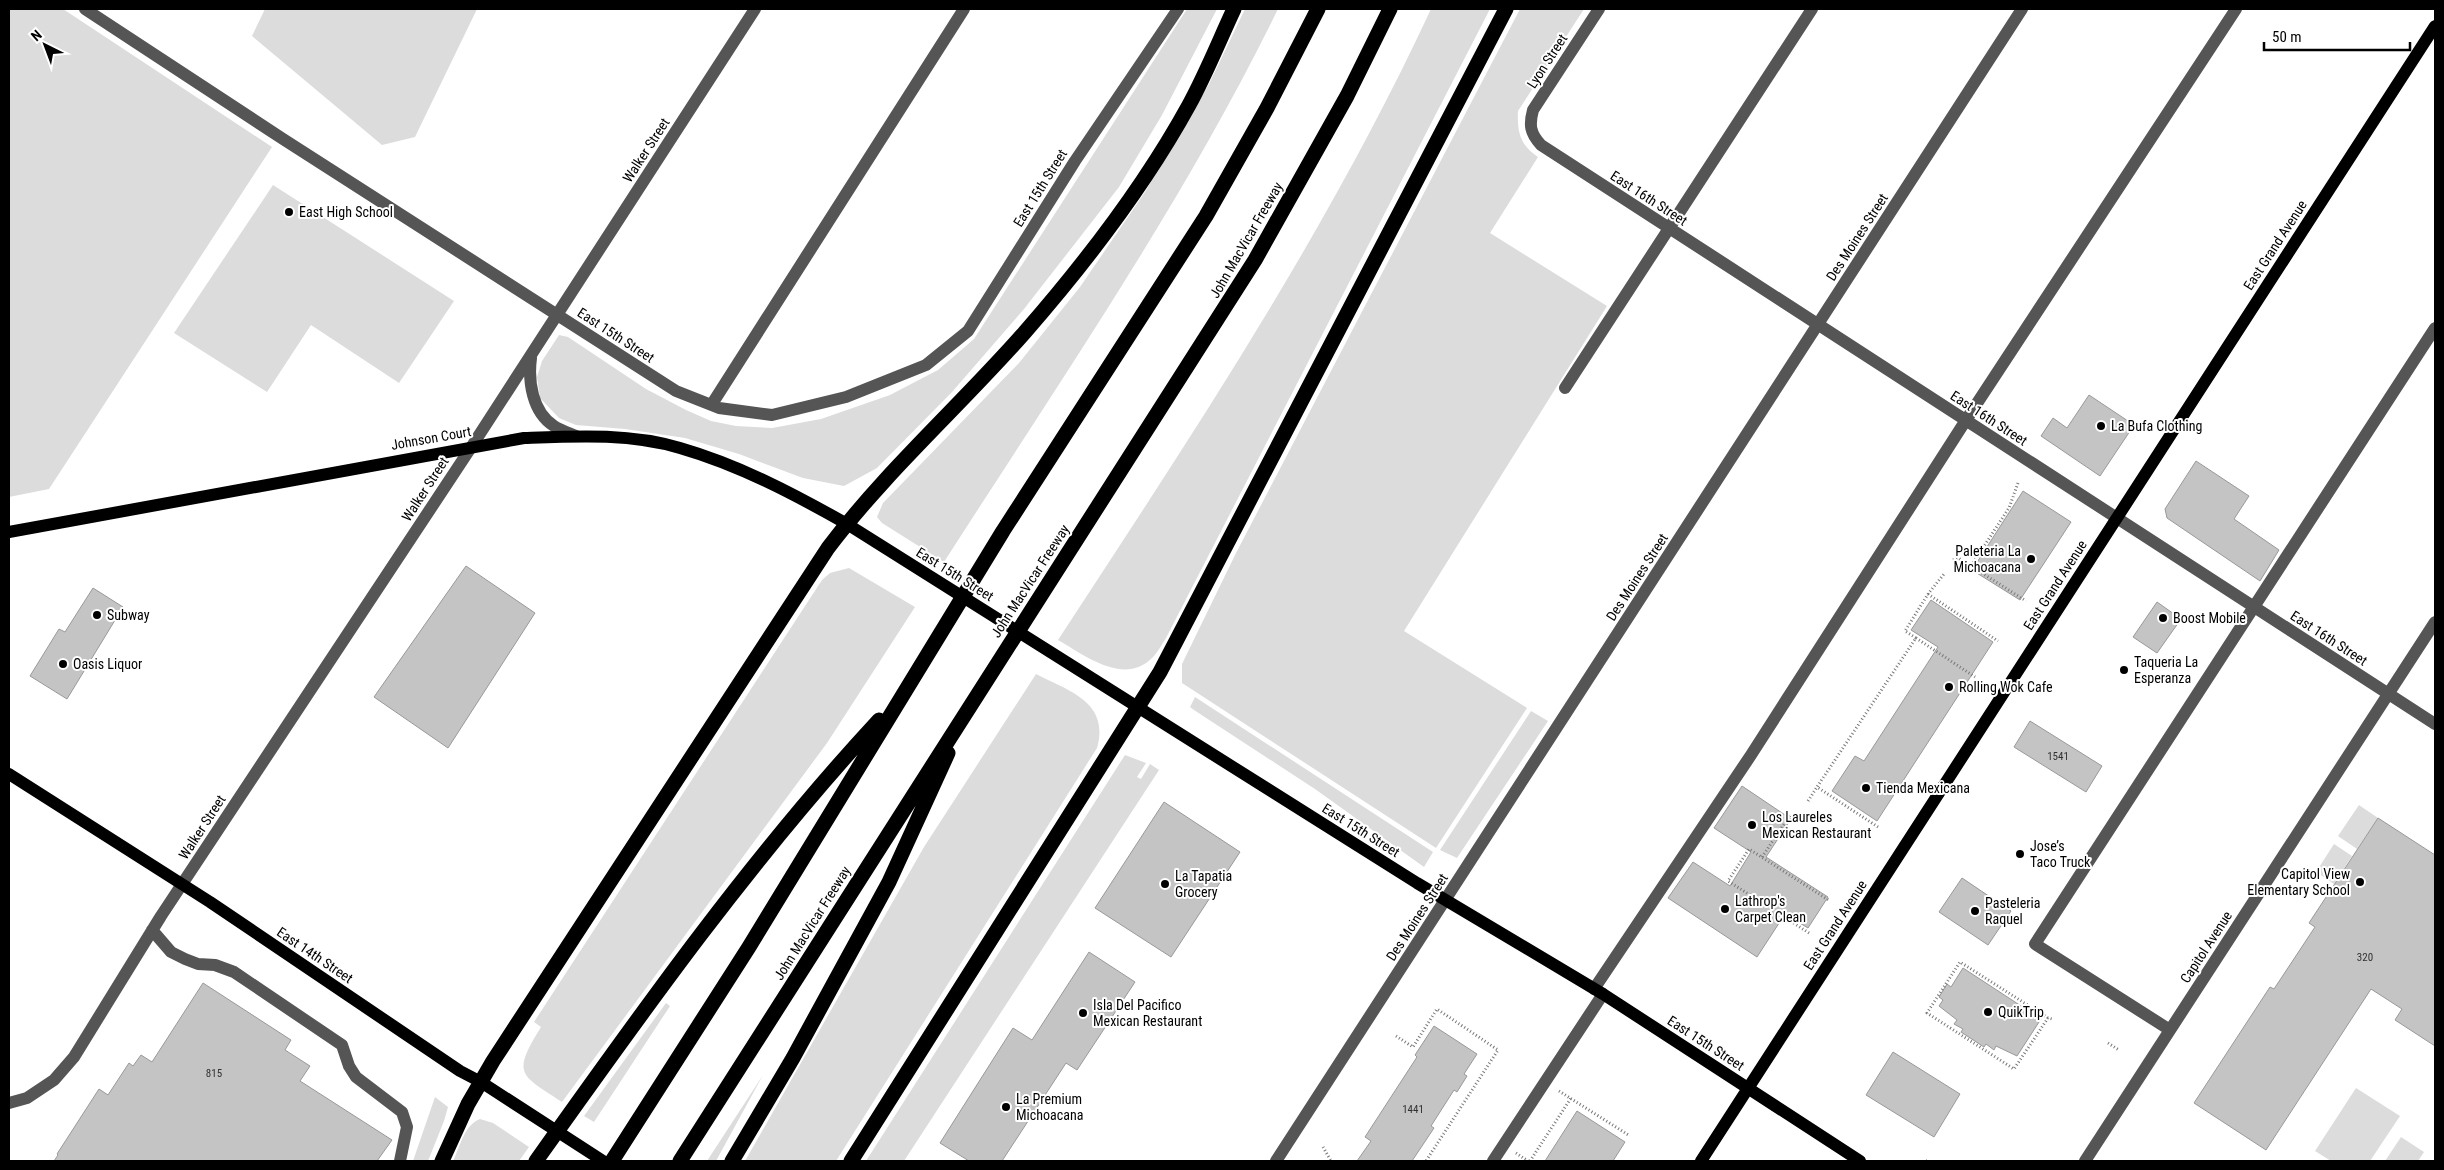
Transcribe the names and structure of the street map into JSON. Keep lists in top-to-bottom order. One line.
{"streets":{"highway":["John MacVicar Freeway"],"main road":["East 15th Street","East Grand Avenue","Johnson Court","East 14th Street"],"street":["Lyon Street","Walker Street","East 16th Street","Des Moines Street","Capitol Avenue"]},"crossings":[["Lyon Street","East 16th Street"],["Walker Street","East 15th Street"],["Walker Street","Johnson Court"],["Walker Street","East 14th Street"],["East 15th Street","Des Moines Street"],["East 15th Street","East Grand Avenue"],["East 15th Street","Johnson Court"],["East 16th Street","Des Moines Street"],["East 16th Street","East Grand Avenue"],["East 16th Street","Capitol Avenue"]],"places":["East High School","La Bufa Clothing","Paleteria La Michoacana","Subway","Boost Mobile","Oasis Liquor","Taqueria La Esperanza","Rolling Wok Cafe","Tienda Mexicana","Los Laureles Mexican Restaurant","Jose’s Taco Truck","Capitol View Elementary School","La Tapatia Grocery","Lathrop's Carpet Clean","Pasteleria Raquel","QuikTrip","Isla Del Pacifico Mexican Restaurant","La Premium Michoacana"],"house_numbers":["1541","320","815","1441"],"scale_bar":"50 m","north":"top left"}
